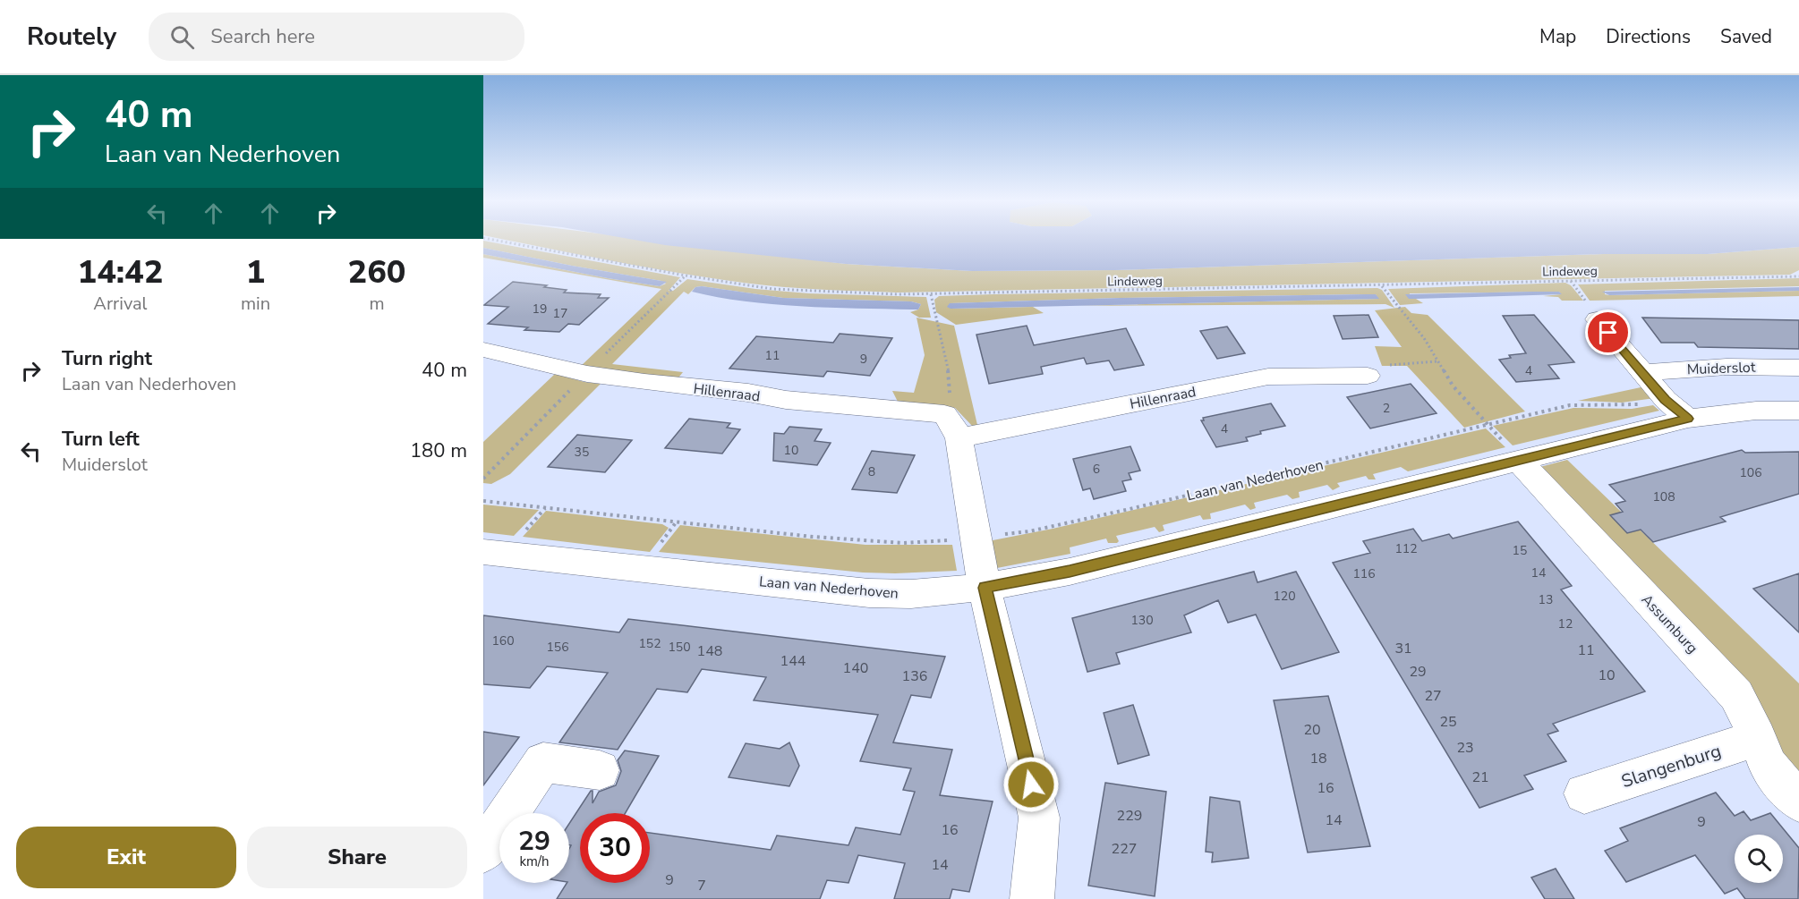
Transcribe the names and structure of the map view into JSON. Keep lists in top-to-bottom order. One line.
{"streets":{"street":["Muiderslot","Hillenraad","Laan van Nederhoven","Assumburg","Slangenburg"],"path":["Lindeweg"]},"crossings":[["Laan van Nederhoven","Assumburg"],["Assumburg","Slangenburg"]],"house_numbers":["19","17","11","9","4","2","4","10","35","6","8","106","108","112","15","14","116","120","13","130","12","160","152","156","150","31","11","148","144","140","29","10","136","27","25","20","23","18","21","16","229","14","9","16","227","14","9","7"],"page":{"header":"Routely","search":"Search here","nav":["Map","Directions","Saved"],"turn":["40 m","Laan van Nederhoven"],"eta":["14:42","Arrival","1","min","260","m"],"list":[{"name":"Turn right","note":"Laan van Nederhoven","value":"40 m"},{"name":"Turn left","note":"Muiderslot","value":"180 m"}],"speed":"29 km/h","limit":"30","buttons":["Exit","Share"]}}
